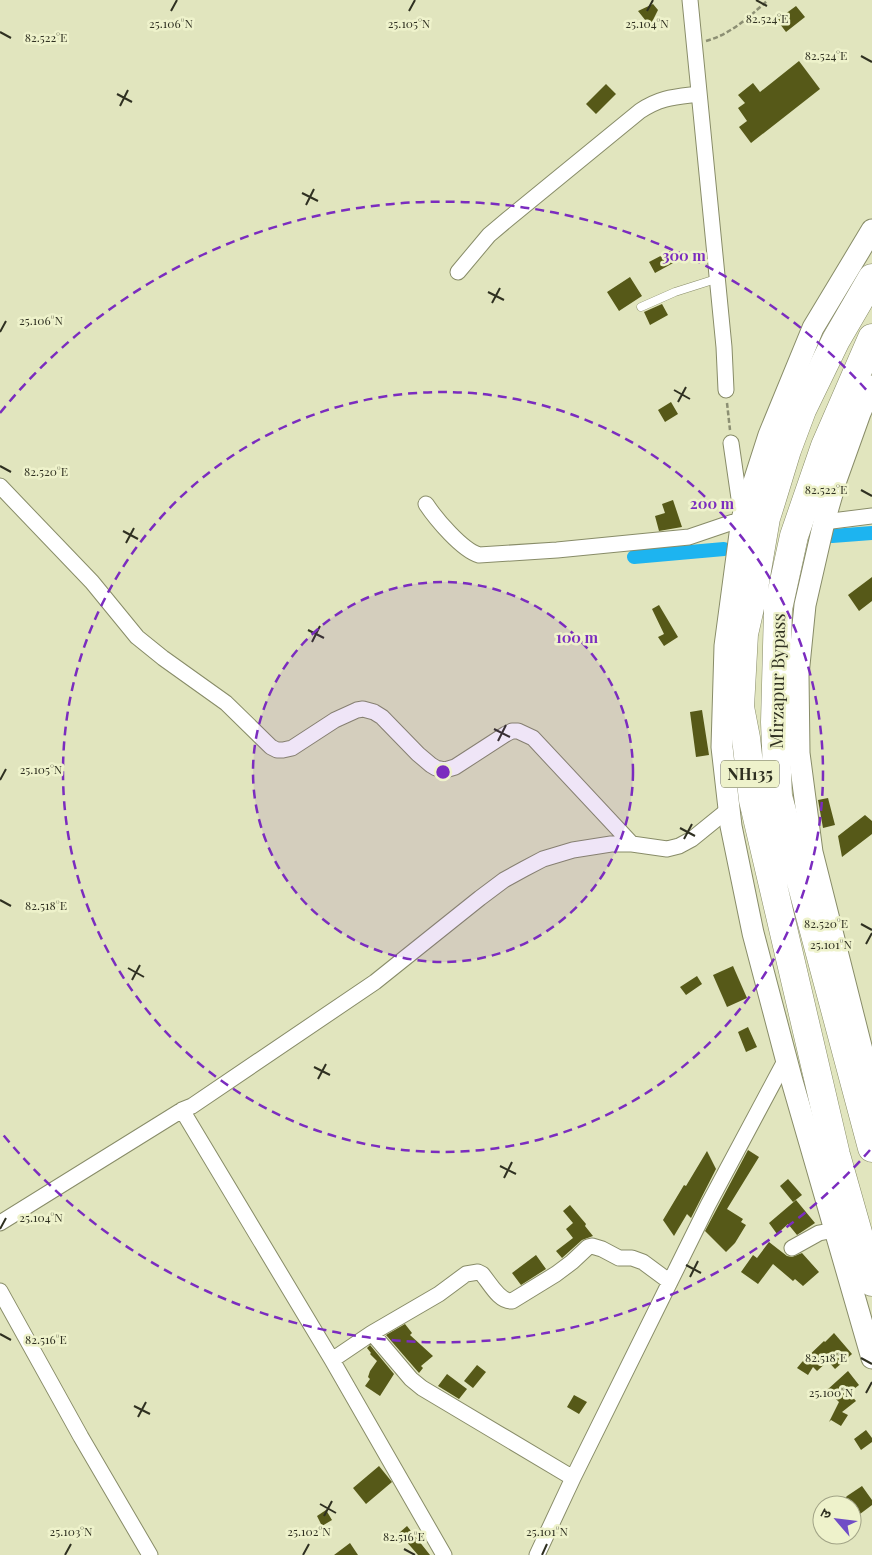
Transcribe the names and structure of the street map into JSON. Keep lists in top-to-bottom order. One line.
{"streets":{"highway":["Mirzapur Bypass","NH135"]},"north":"top left","coordinates":["82.524°E","25.106°N","25.105°N","25.104°N","82.522°E","82.520°E","82.518°E","25.101°N","82.516°E","25.100°N","25.103°N","25.102°N"],"rings":["300 m","200 m","100 m"]}
